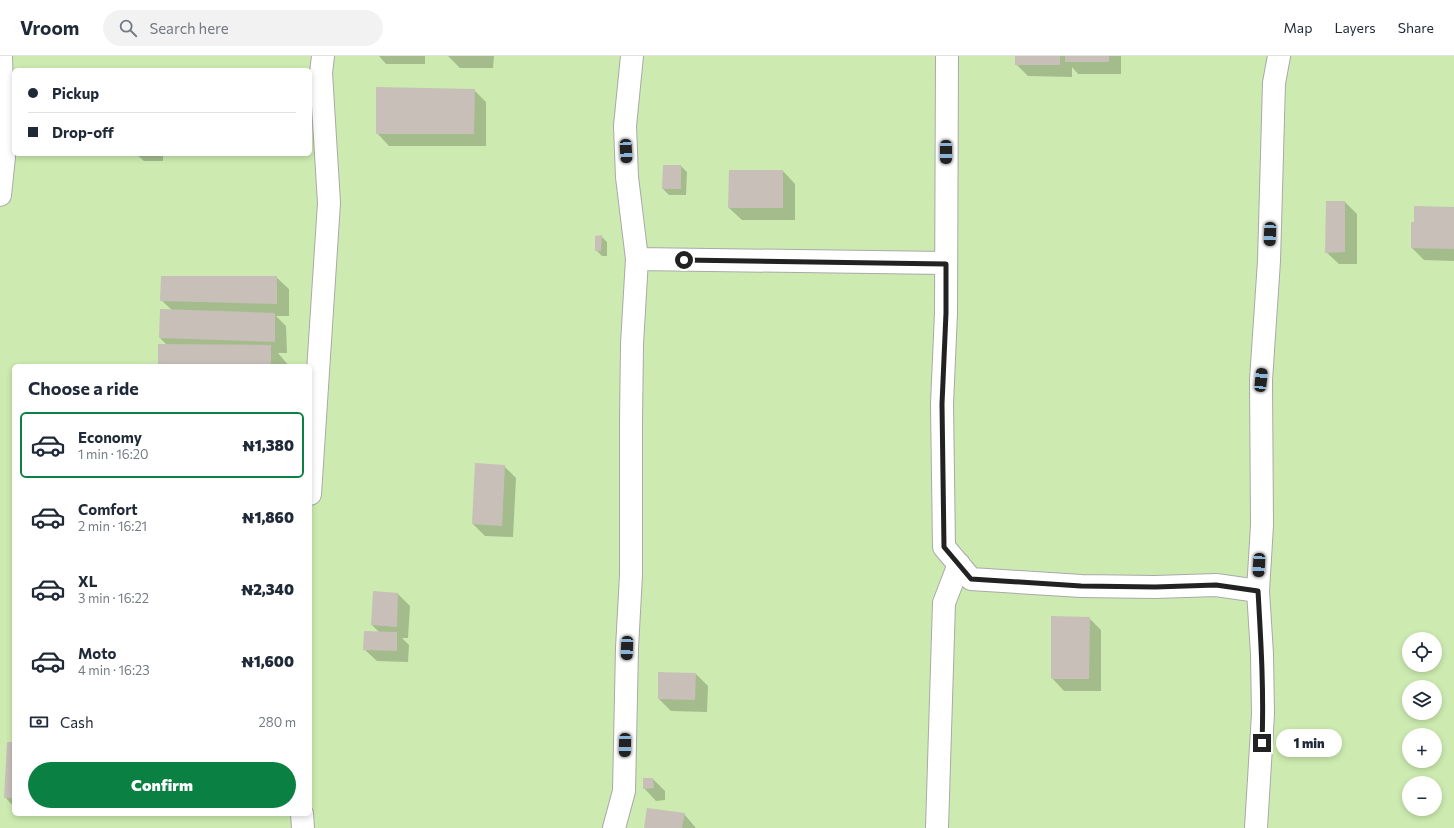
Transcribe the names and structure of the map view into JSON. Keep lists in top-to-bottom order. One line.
{"page":{"header":"Vroom","search":"Search here","nav":["Map","Layers","Share"],"banner":["Pickup","Drop-off"],"heading":"Choose a ride","list":[{"name":"Economy","note":"1 min · 16:20","value":"₦1,380"},{"name":"Comfort","note":"2 min · 16:21","value":"₦1,860"},{"name":"XL","note":"3 min · 16:22","value":"₦2,340"},{"name":"Moto","note":"4 min · 16:23","value":"₦1,600"}],"map_buttons":["+","−"],"pay":["Cash","280 m"],"bubble":"1 min","buttons":"Confirm"}}
